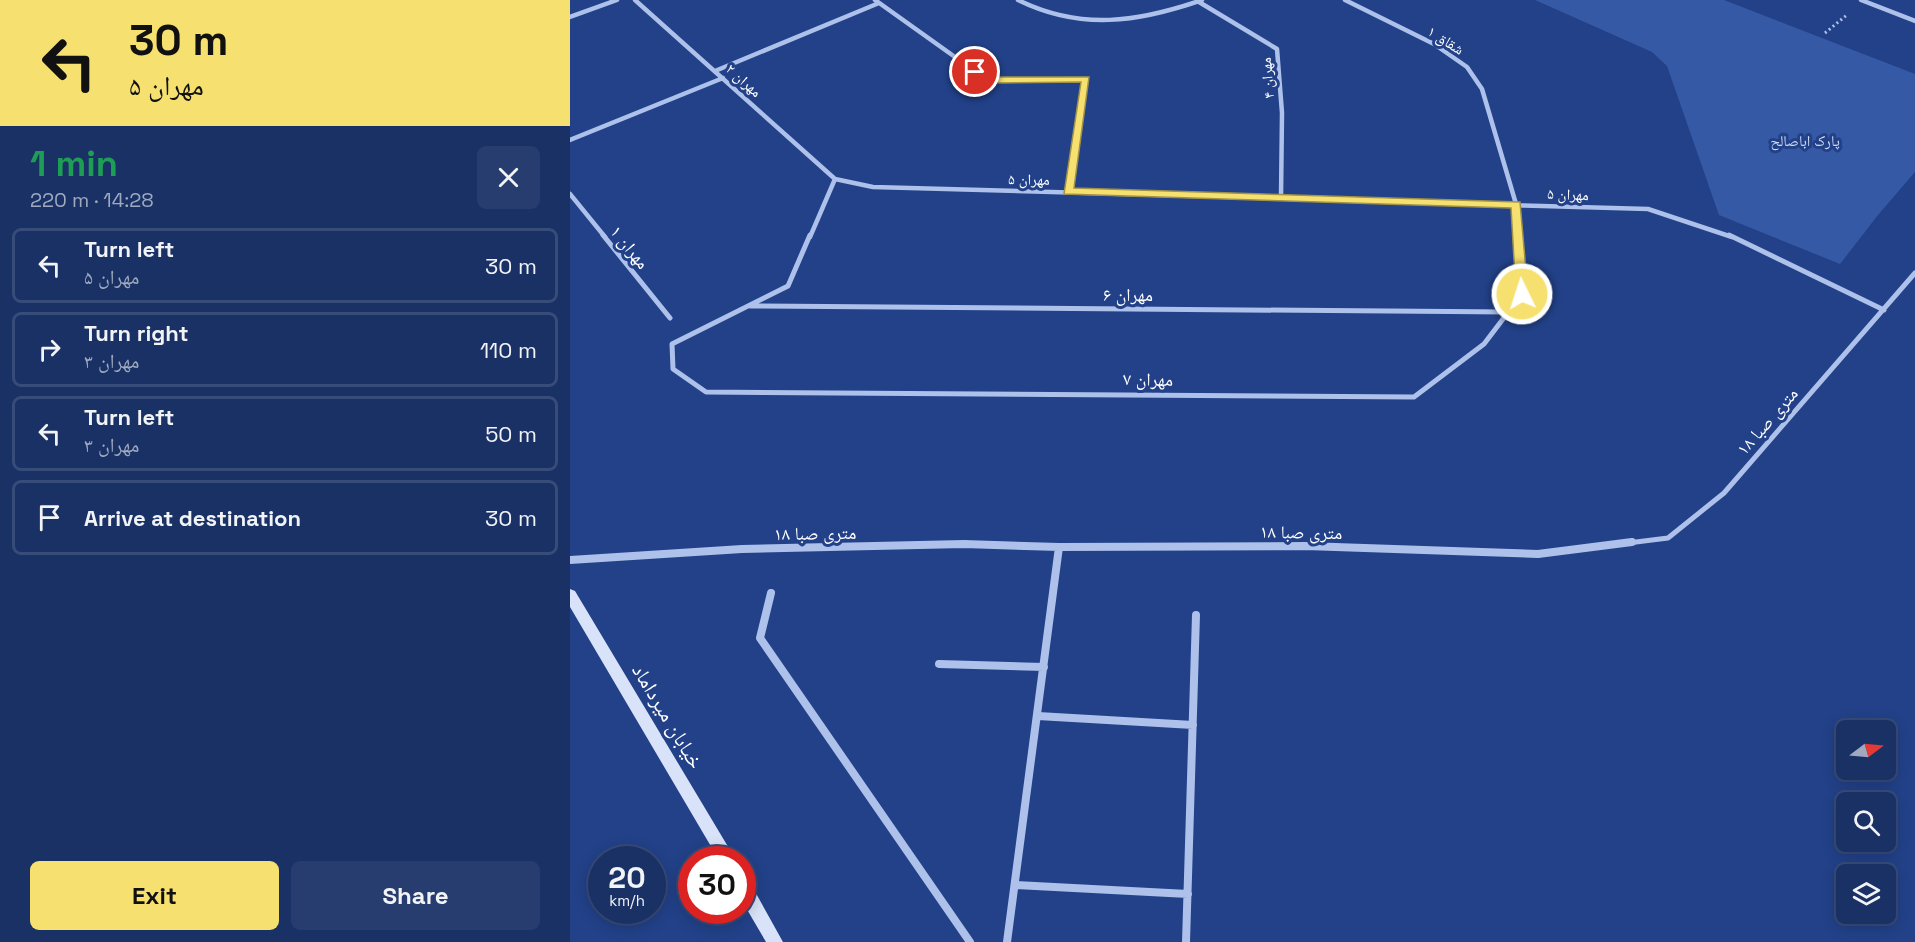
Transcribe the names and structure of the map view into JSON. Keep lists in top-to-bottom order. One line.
{"streets":{"main road":["خیابان میرداماد"],"street":["شقاق ۱","مهران ۴","مهران ۲","مهران ۵","مهران ۱","مهران ۶","مهران ۷","متری صبا ۱۸"]},"crossings":[["شقاق ۱","مهران ۵"],["شقاق ۱","مهران ۷"],["مهران ۴","مهران ۵"],["مهران ۲","مهران ۵"],["مهران ۵","مهران ۷"],["مهران ۵","متری صبا ۱۸"],["مهران ۶","مهران ۷"]],"parks":["پارک اباصالح"],"north":"right","page":{"turn":["30 m","مهران ۵"],"heading":["1 min","220 m · 14:28"],"list":[{"name":"Turn left","note":"مهران ۵","value":"30 m"},{"name":"Turn right","note":"مهران ۳","value":"110 m"},{"name":"Turn left","note":"مهران ۳","value":"50 m"},{"name":"Arrive at destination","value":"30 m"}],"speed":"20 km/h","limit":"30","buttons":["Exit","Share"]}}
